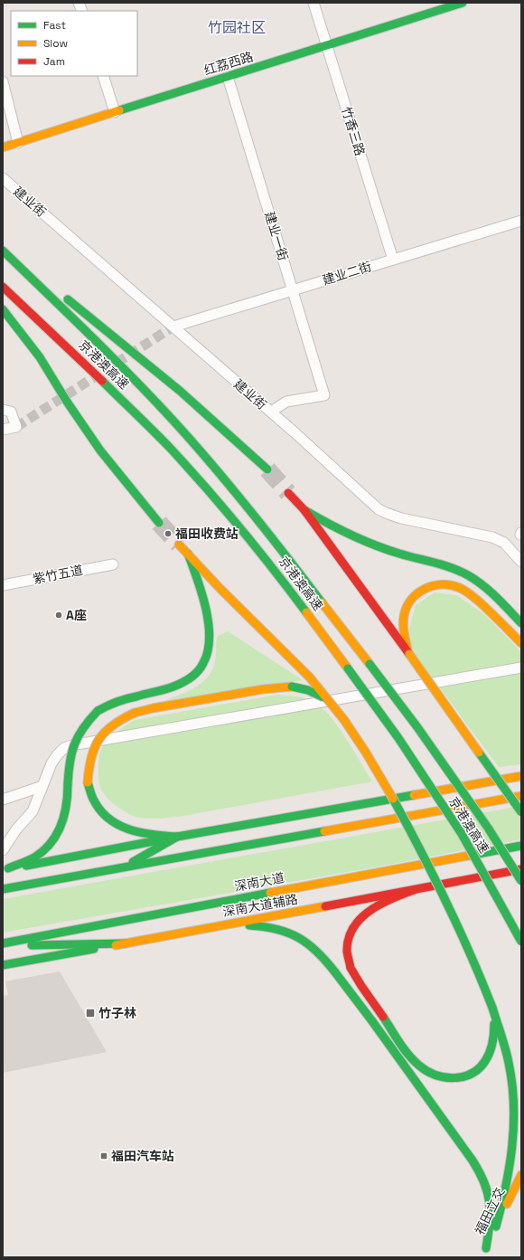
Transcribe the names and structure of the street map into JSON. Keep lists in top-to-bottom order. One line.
{"streets":{"main road":["红荔西路","京港澳高速","深南大道","深南大道辅路","福田立交"],"street":["竹香三路","建业街","建业一街","建业二街","紫竹五道"]},"crossings":[["红荔西路","竹香三路"],["红荔西路","建业一街"],["竹香三路","建业二街"],["建业街","建业一街"],["建业街","建业二街"],["建业一街","建业二街"]],"districts":["竹园社区"],"places":{"other":["福田收费站","A座"],"transit":["竹子林","福田汽车站"]},"legend":["Fast","Slow","Jam"]}
